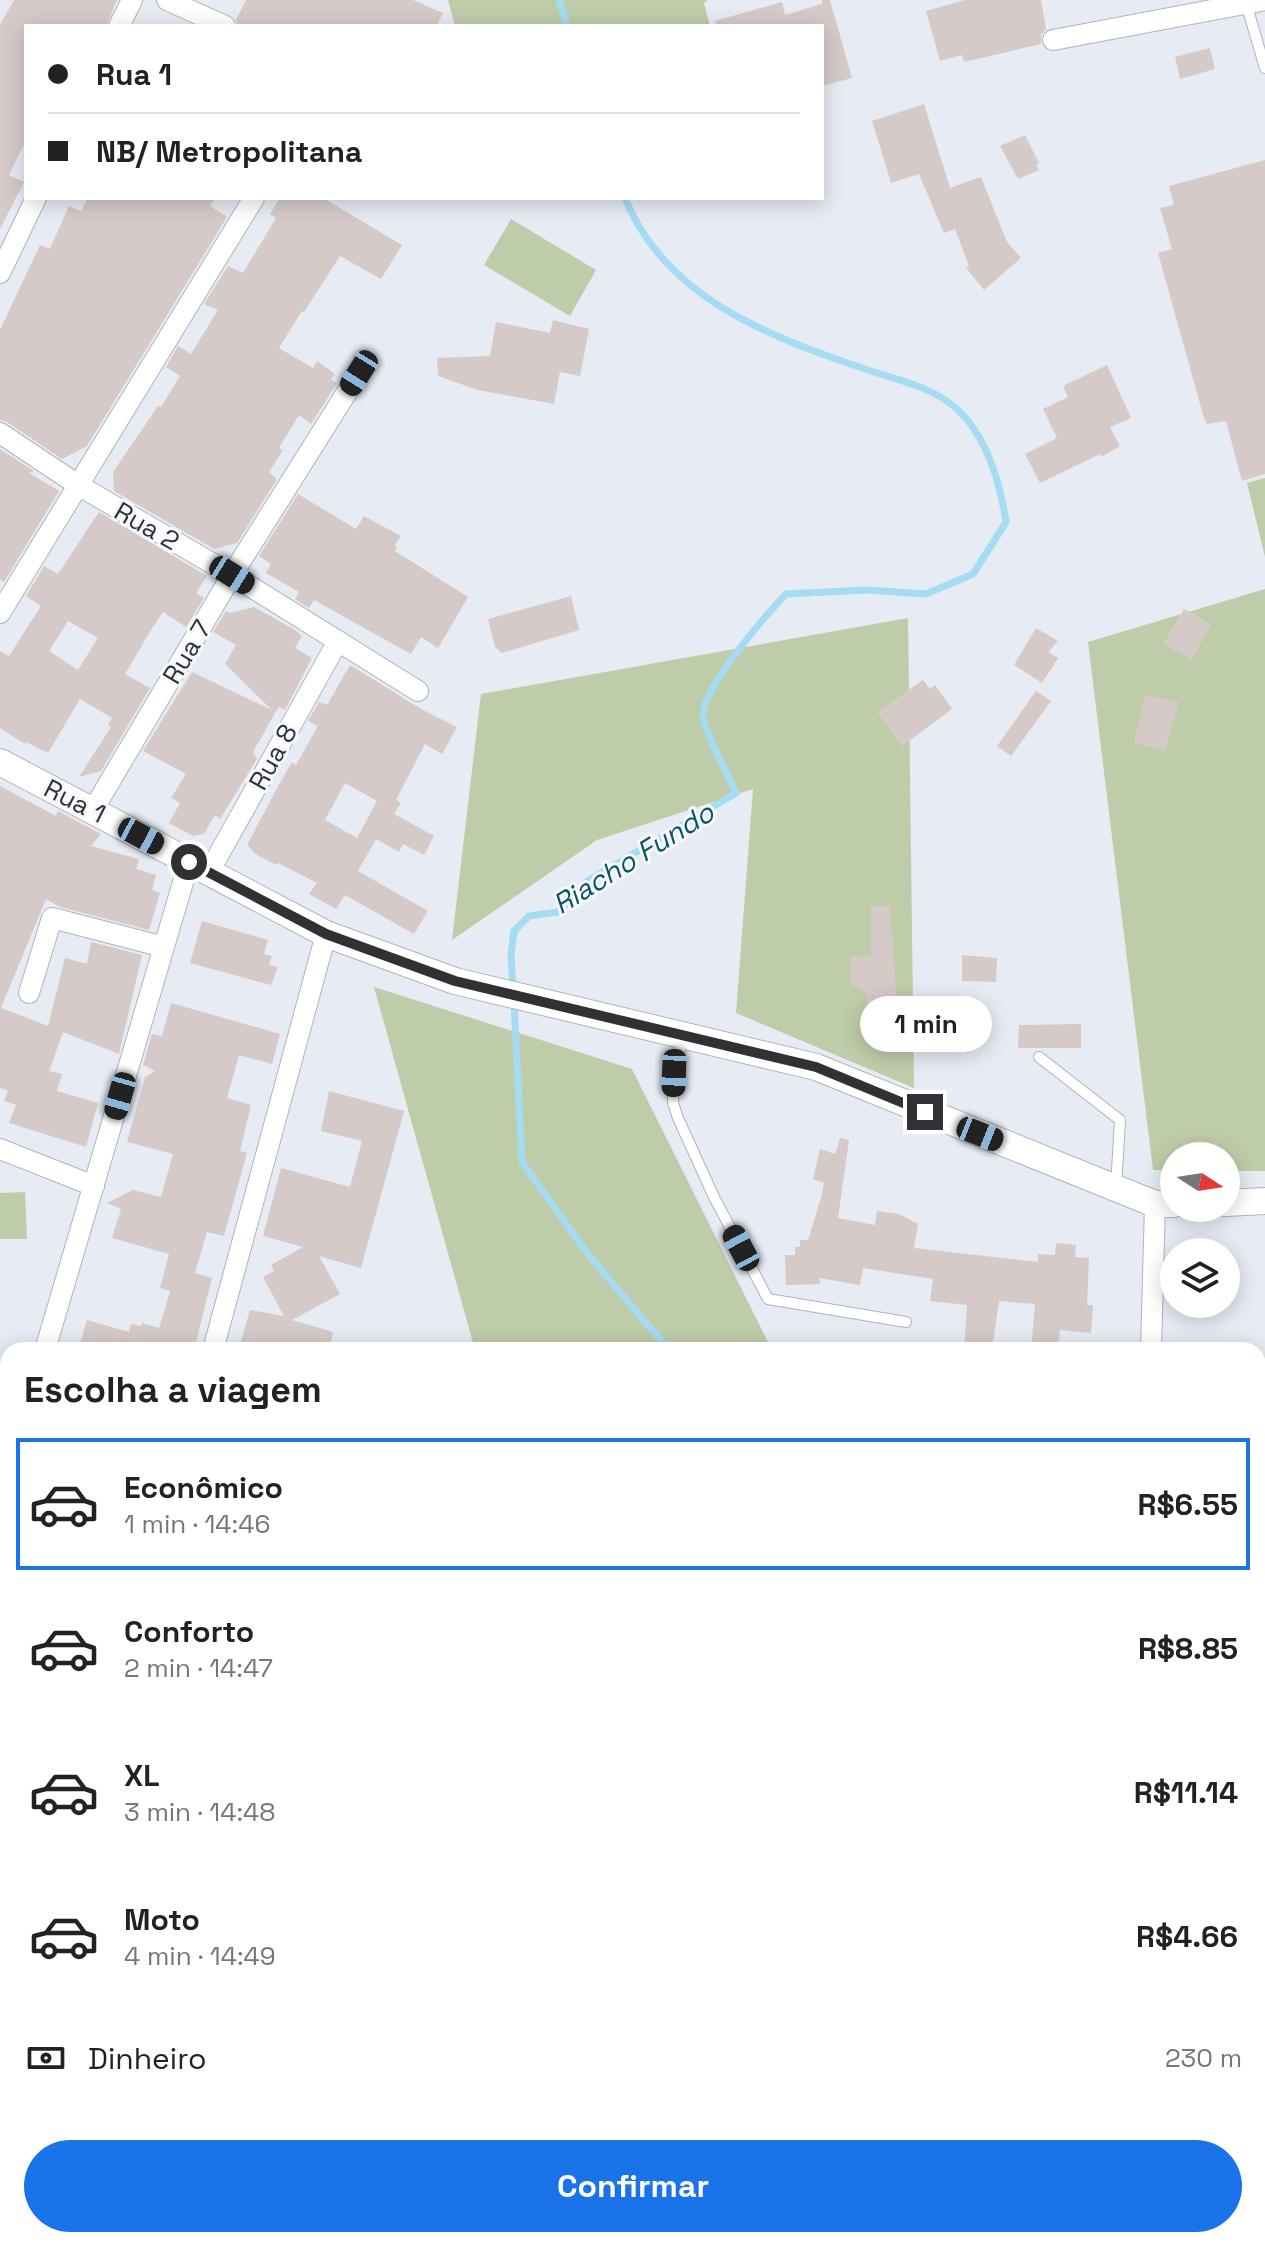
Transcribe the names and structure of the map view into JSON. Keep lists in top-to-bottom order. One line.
{"streets":{"street":["Rua 2","Rua 7","Rua 8","Rua 1"]},"crossings":[["Rua 2","Rua 7"],["Rua 2","Rua 8"],["Rua 7","Rua 1"],["Rua 8","Rua 1"]],"water":["Riacho Fundo"],"north":"right","page":{"banner":["Rua 1","NB/ Metropolitana"],"bubble":"1 min","heading":"Escolha a viagem","list":[{"name":"Econômico","note":"1 min · 14:46","value":"R$6.55"},{"name":"Conforto","note":"2 min · 14:47","value":"R$8.85"},{"name":"XL","note":"3 min · 14:48","value":"R$11.14"},{"name":"Moto","note":"4 min · 14:49","value":"R$4.66"}],"pay":["Dinheiro","230 m"],"buttons":"Confirmar"}}
